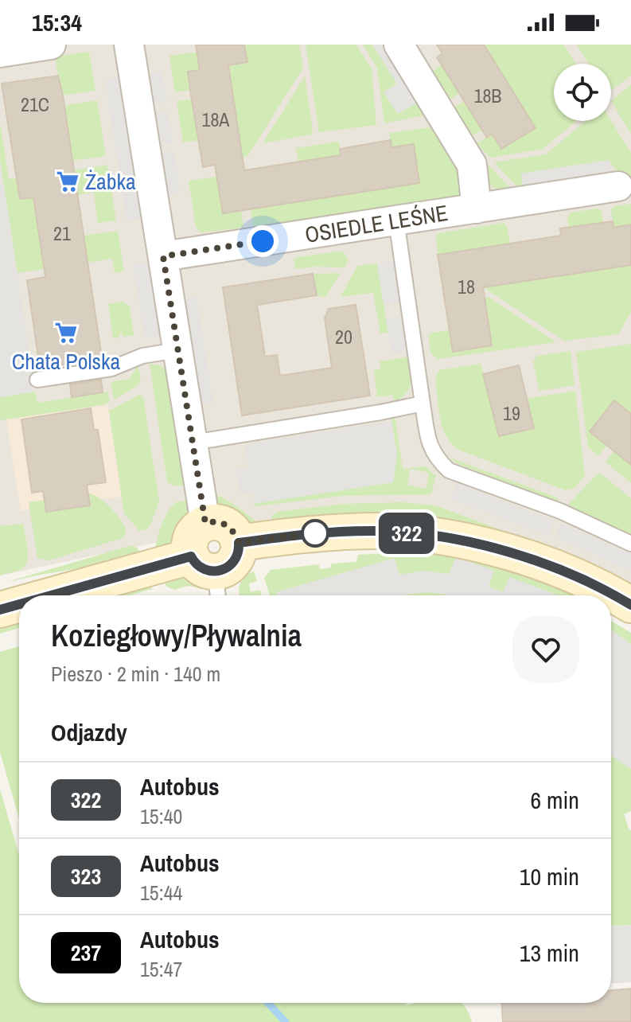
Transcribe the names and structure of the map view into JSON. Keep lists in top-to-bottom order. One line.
{"streets":{"street":["OSIEDLE LEŚNE"]},"places":{"supermarket":["Żabka","Chata Polska"]},"lines":["bus line 322"],"house_numbers":["18B","21C","18A","21","18","20","19"],"page":{"status":"15:34","on_map":"322","heading":[["Koziegłowy/Pływalnia","Pieszo · 2 min · 140 m"],"Odjazdy"],"list":[{"mark":"322","name":"Autobus","note":"15:40","value":"6 min"},{"mark":"323","name":"Autobus","note":"15:44","value":"10 min"},{"mark":"237","name":"Autobus","note":"15:47","value":"13 min"}]}}
